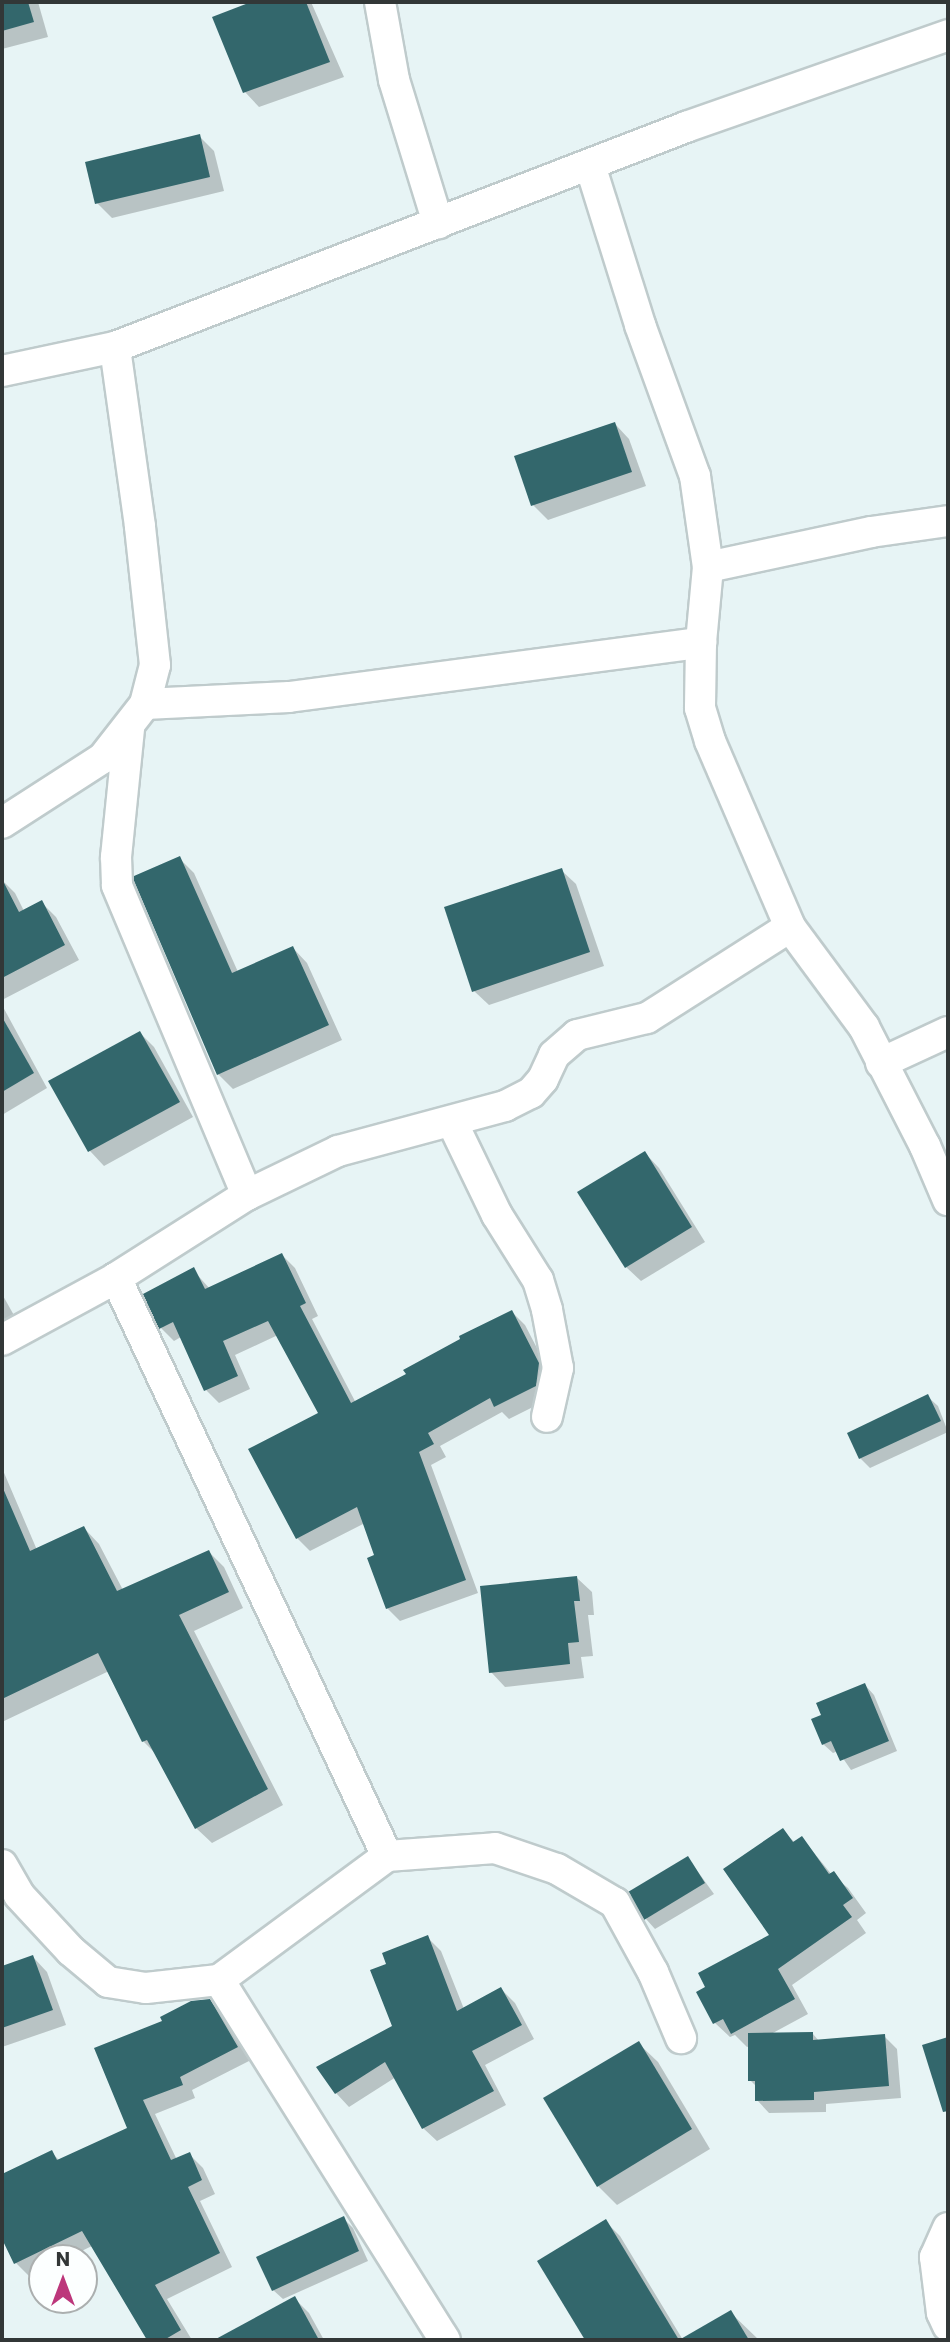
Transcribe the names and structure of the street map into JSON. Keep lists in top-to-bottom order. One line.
{"north":"top"}
